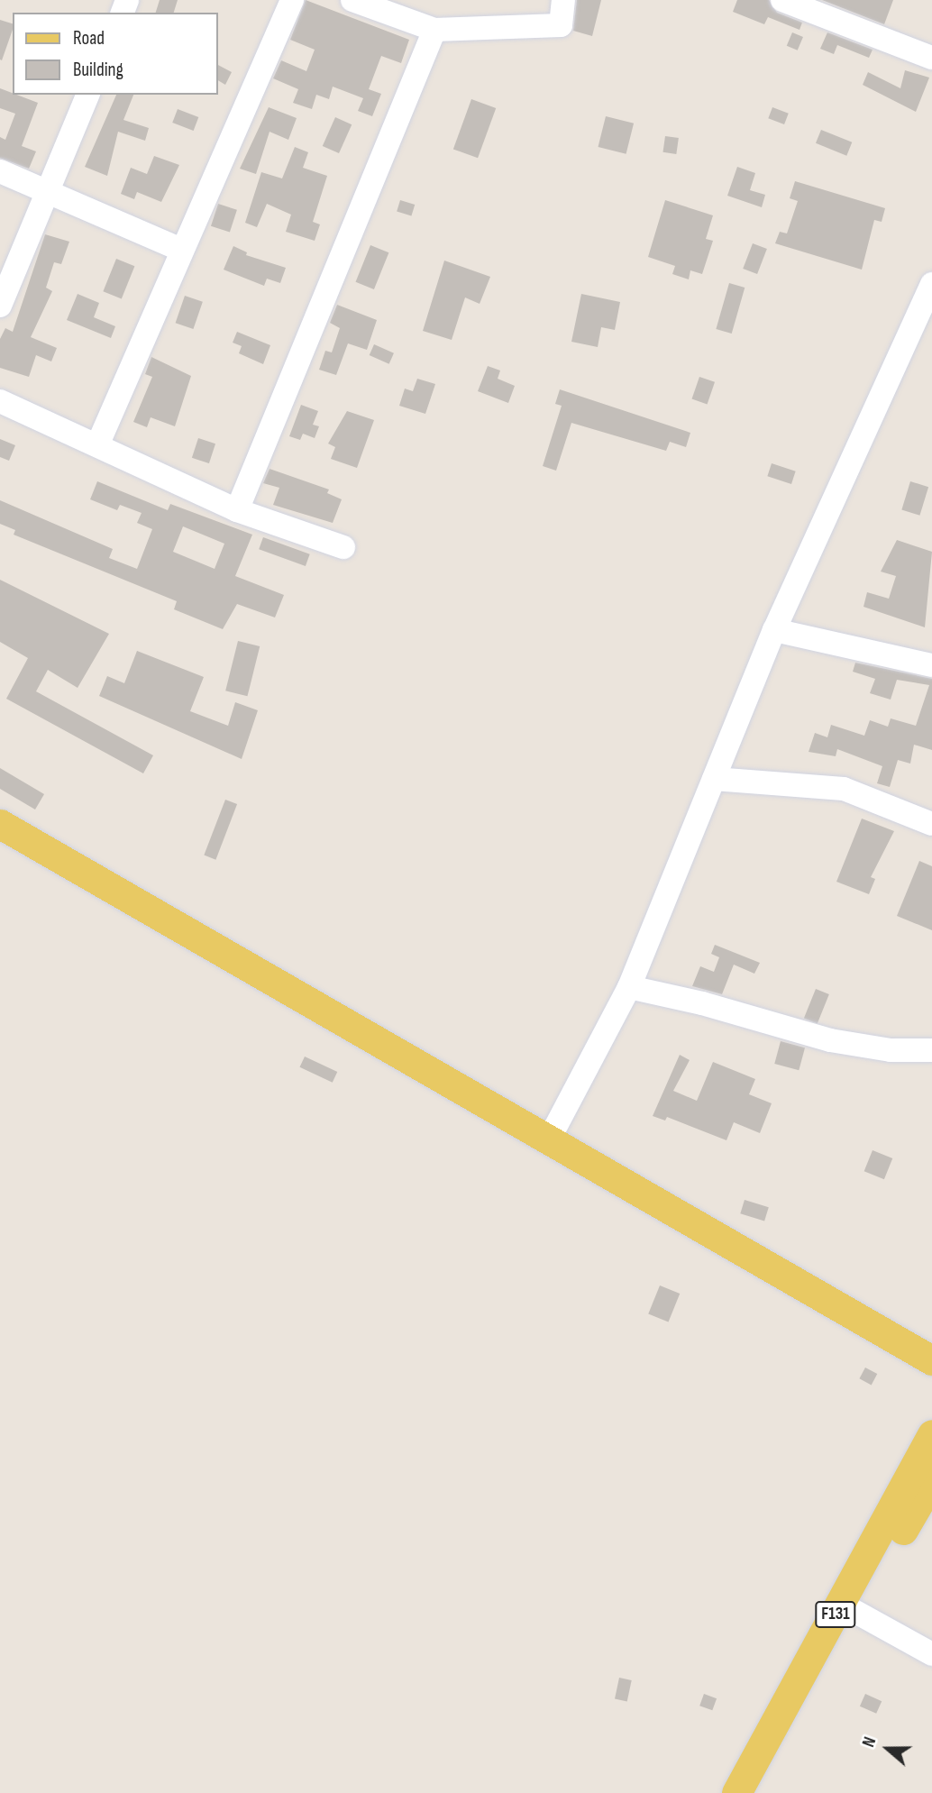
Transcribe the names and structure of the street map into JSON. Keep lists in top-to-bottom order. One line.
{"streets":{"main road":["F131"]},"legend":["Road","Building"],"north":"left"}
